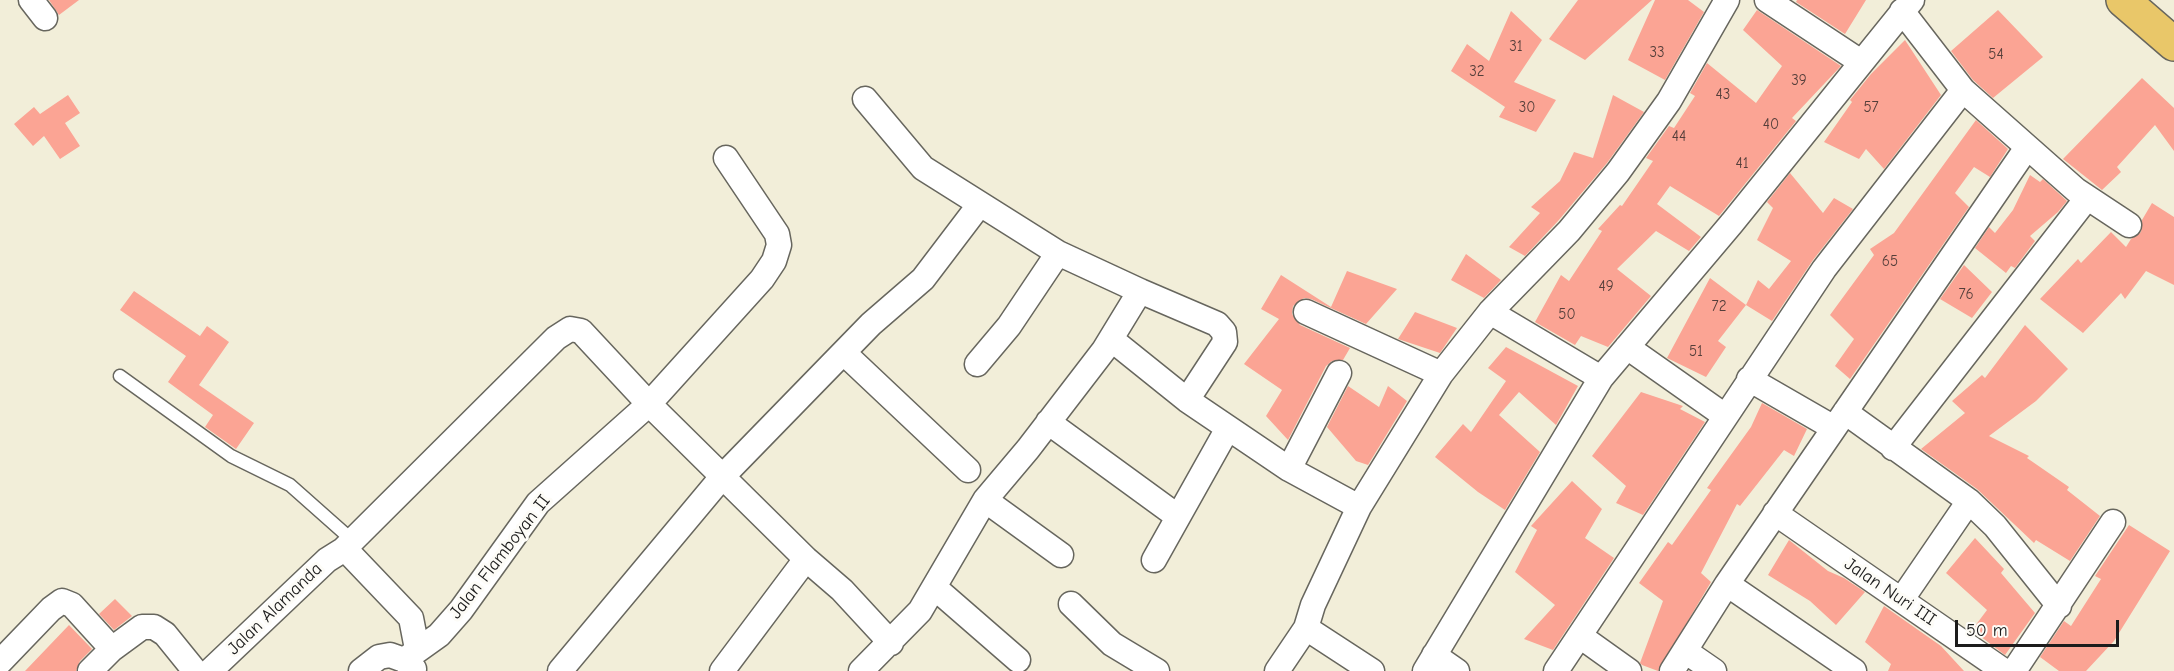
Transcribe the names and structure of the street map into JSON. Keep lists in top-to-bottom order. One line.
{"streets":{"street":["Jalan Flamboyan II","Jalan Nuri III","Jalan Alamanda"]},"crossings":[["Jalan Flamboyan II","Jalan Alamanda"]],"house_numbers":["31","33","54","32","39","43","30","57","40","44","41","65","49","76","72","50","51"],"scale_bar":"50 m"}
